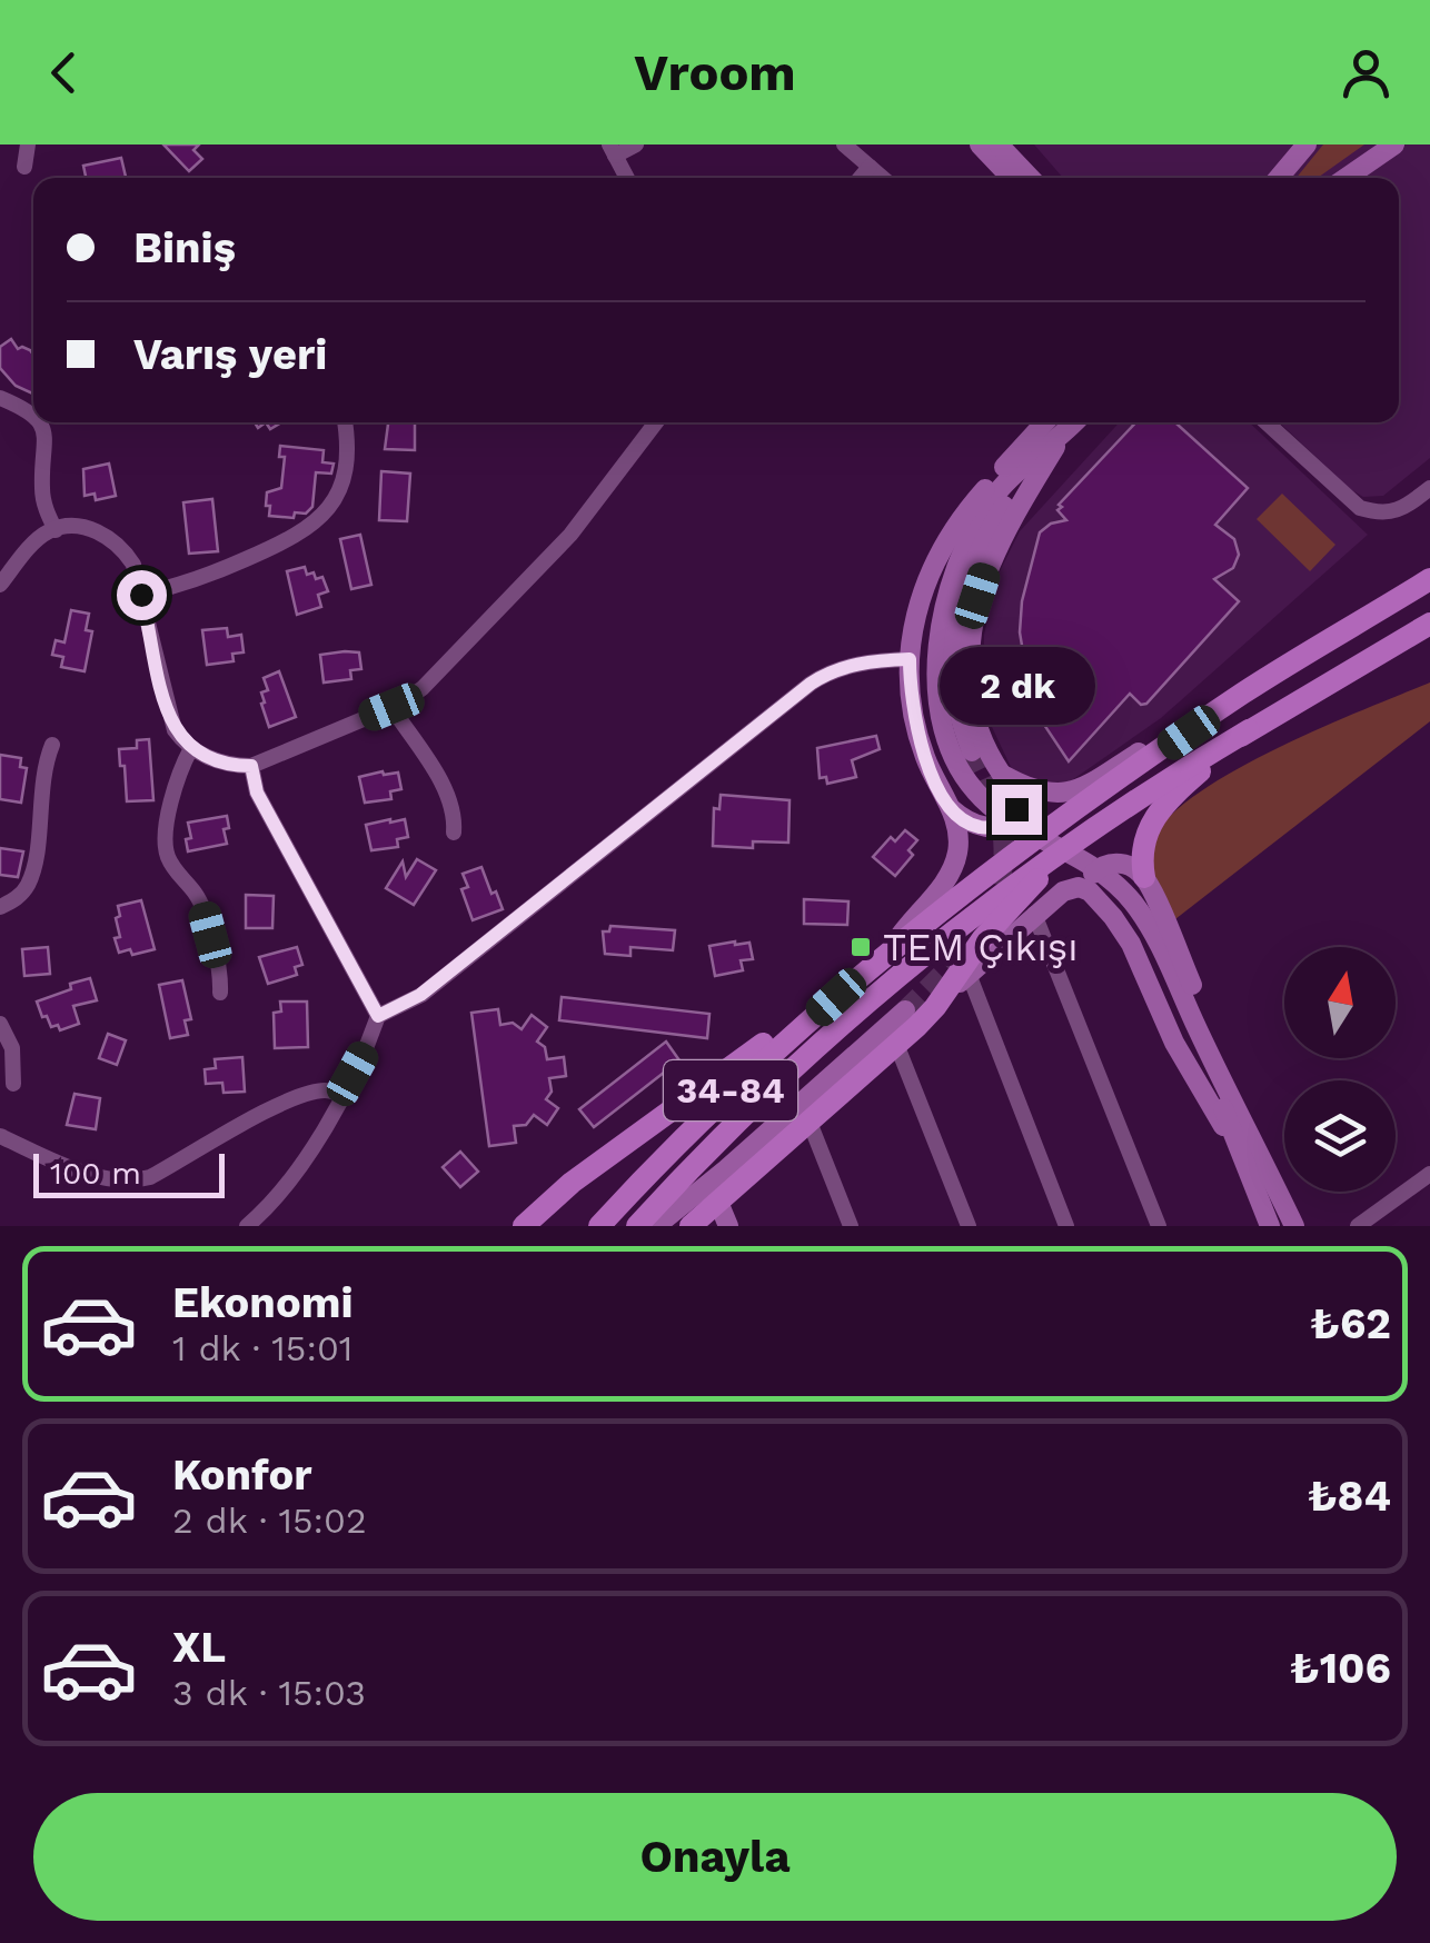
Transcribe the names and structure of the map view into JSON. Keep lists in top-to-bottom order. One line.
{"streets":{"highway":["34-84"]},"places":{"transit":["TEM Çıkışı"]},"scale_bar":"100 m","north":"top","page":{"header":"Vroom","banner":["Biniş","Varış yeri"],"bubble":"2 dk","scale":"100 m","list":[{"name":"Ekonomi","note":"1 dk · 15:01","value":"₺62"},{"name":"Konfor","note":"2 dk · 15:02","value":"₺84"},{"name":"XL","note":"3 dk · 15:03","value":"₺106"}],"buttons":"Onayla"}}
